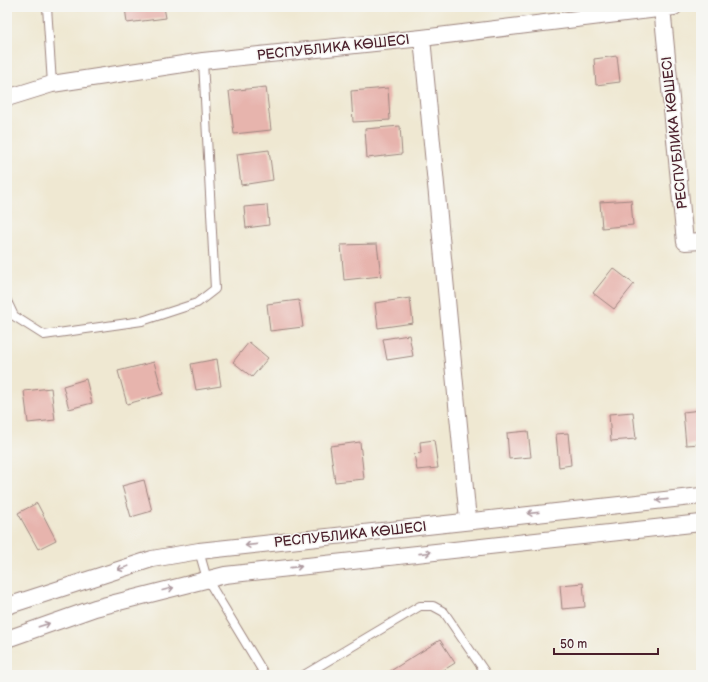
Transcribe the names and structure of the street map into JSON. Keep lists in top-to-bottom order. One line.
{"streets":{"street":["РЕСПУБЛИКА КӨШЕСІ"]},"scale_bar":"50 m"}
